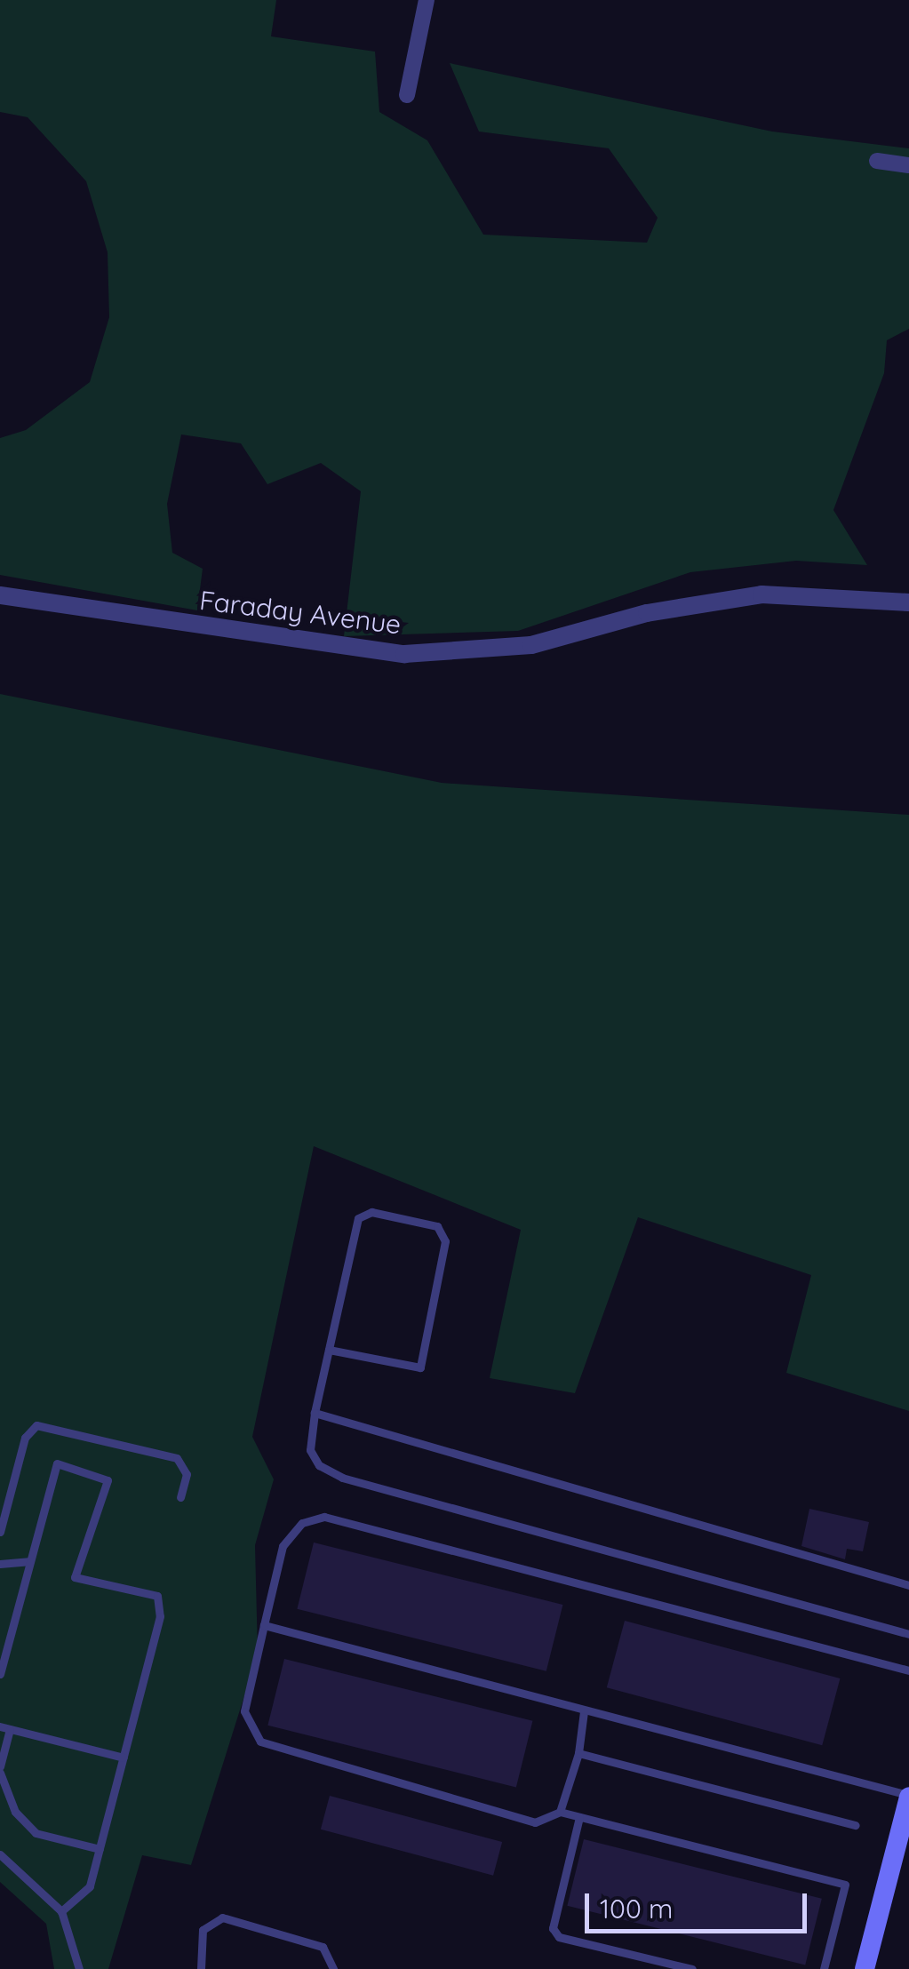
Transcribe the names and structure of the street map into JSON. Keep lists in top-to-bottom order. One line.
{"streets":{"street":["Faraday Avenue"]},"scale_bar":"100 m"}
